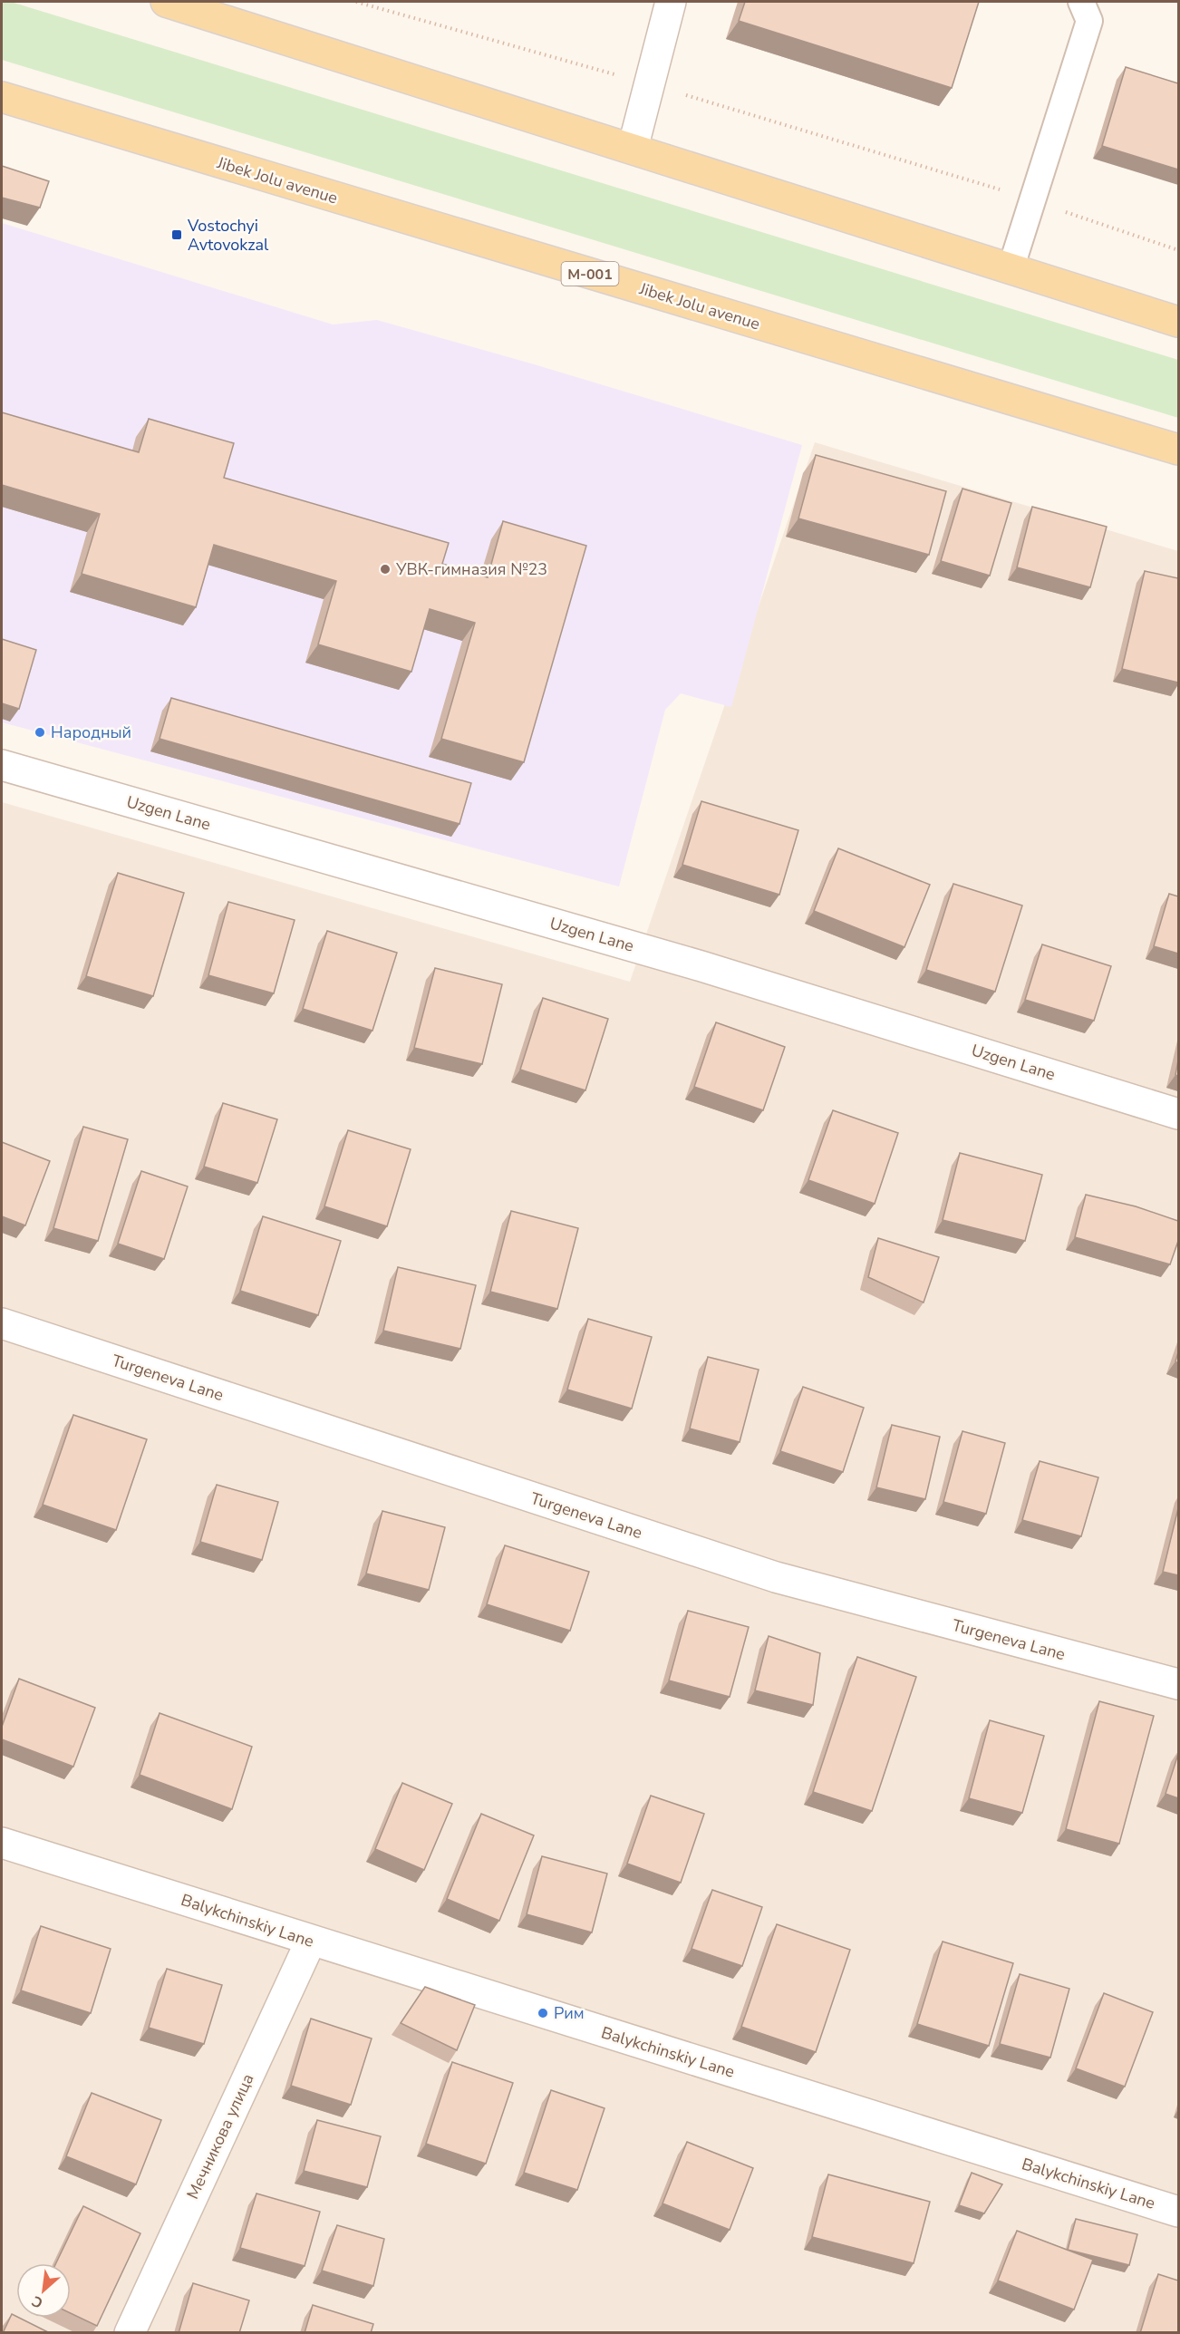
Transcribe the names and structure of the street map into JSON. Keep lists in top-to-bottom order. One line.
{"streets":{"main road":["Jibek Jolu avenue","М-001"],"street":["Uzgen Lane","Turgeneva Lane","Balykchinskiy Lane","Мечникова улица"]},"crossings":[["Balykchinskiy Lane","Мечникова улица"]],"places":{"transit":["Vostochyi Avtovokzal"],"other":["УВК-гимназия №23","Народный","Рим"]},"north":"bottom left"}
